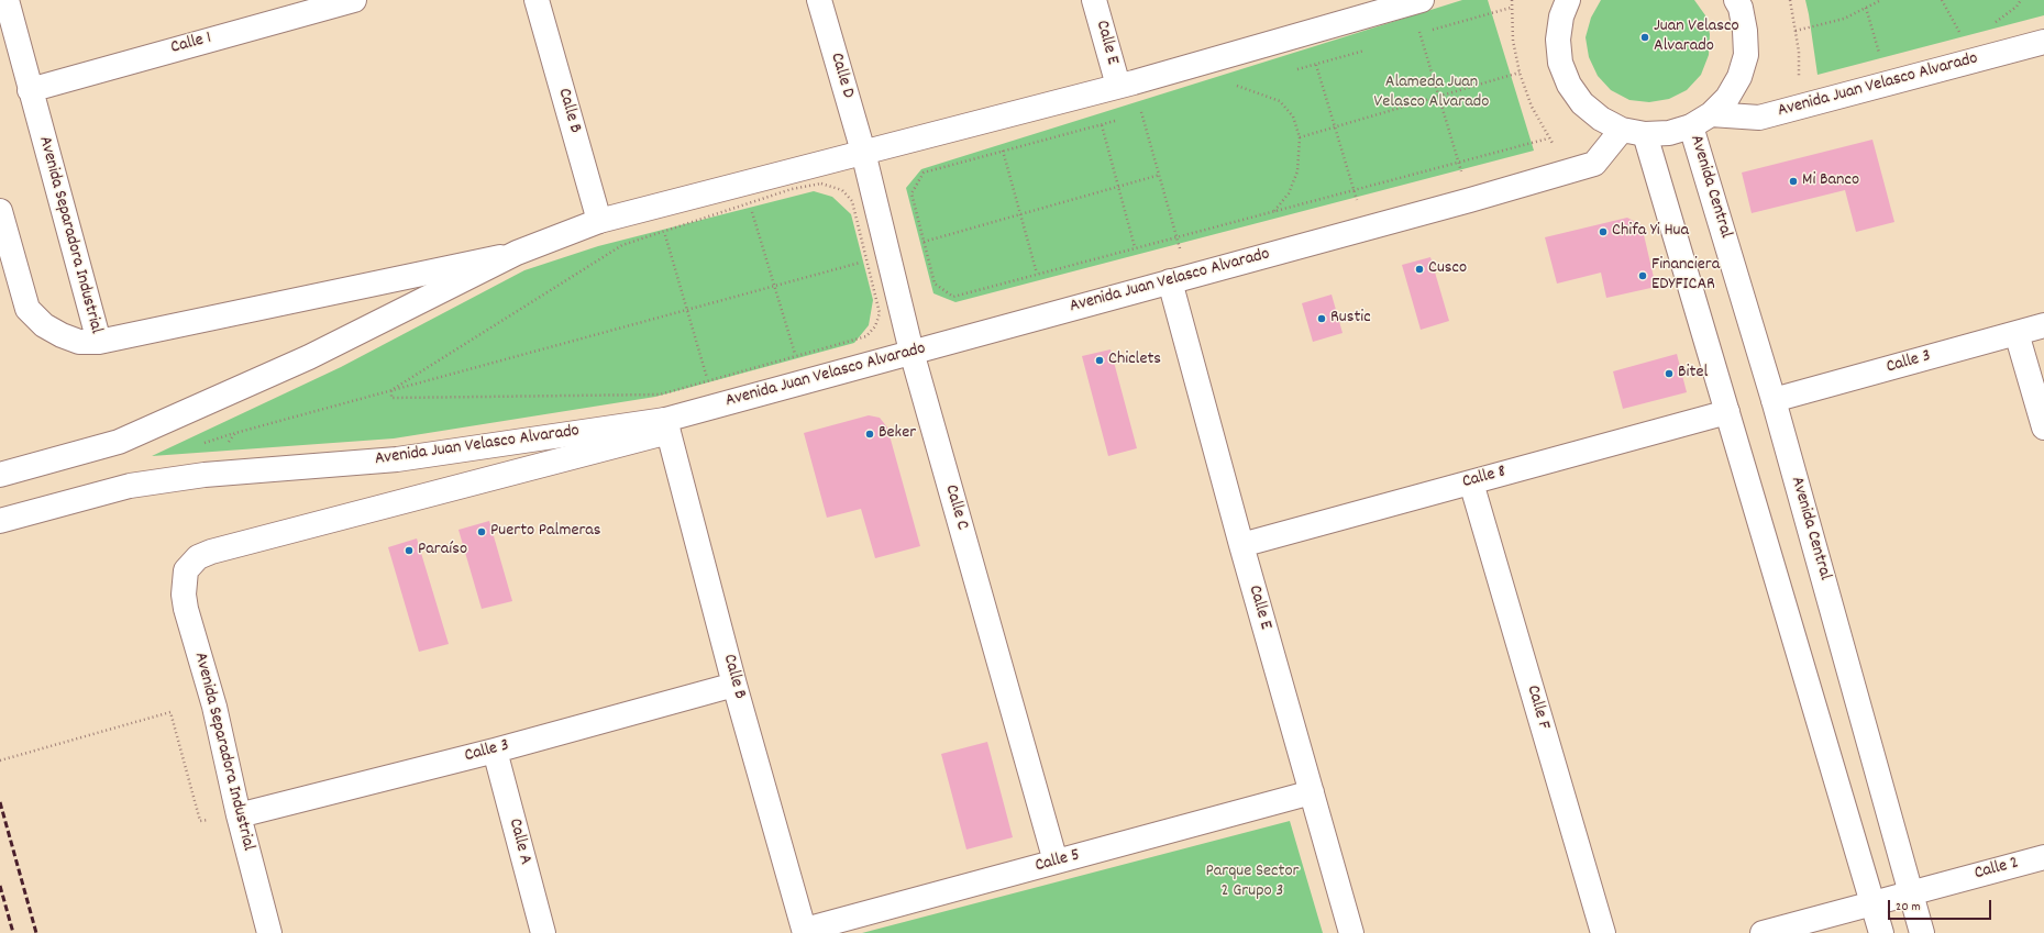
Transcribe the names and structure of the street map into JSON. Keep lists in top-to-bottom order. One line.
{"streets":{"street":["Calle E","Calle 1","Calle D","Avenida Juan Velasco Alvarado","Calle B","Avenida Central","Avenida Separadora Industrial","Calle 3","Calle 8","Calle C","Calle F","Calle A","Calle 5","Calle 2"]},"crossings":[["Calle E","Avenida Juan Velasco Alvarado"],["Calle E","Calle 8"],["Calle E","Calle 5"],["Calle 1","Avenida Separadora Industrial"],["Calle D","Calle C"],["Avenida Juan Velasco Alvarado","Calle B"],["Avenida Juan Velasco Alvarado","Avenida Central"],["Avenida Juan Velasco Alvarado","Avenida Separadora Industrial"],["Avenida Juan Velasco Alvarado","Calle C"],["Calle B","Calle 3"],["Calle B","Calle 5"],["Avenida Central","Calle 3"],["Avenida Central","Calle 2"],["Avenida Separadora Industrial","Calle 3"],["Calle 3","Calle A"],["Calle 8","Calle F"],["Calle C","Calle 5"]],"parks":["Alameda Juan Velasco Alvarado","Parque Sector 2 Grupo 3"],"places":["Juan Velasco Alvarado","Mi Banco","Chifa Yi Hua","Cusco","Financiera EDYFICAR","Rustic","Chiclets","Bitel","Beker","Puerto Palmeras","Paraíso"],"scale_bar":"20 m"}
